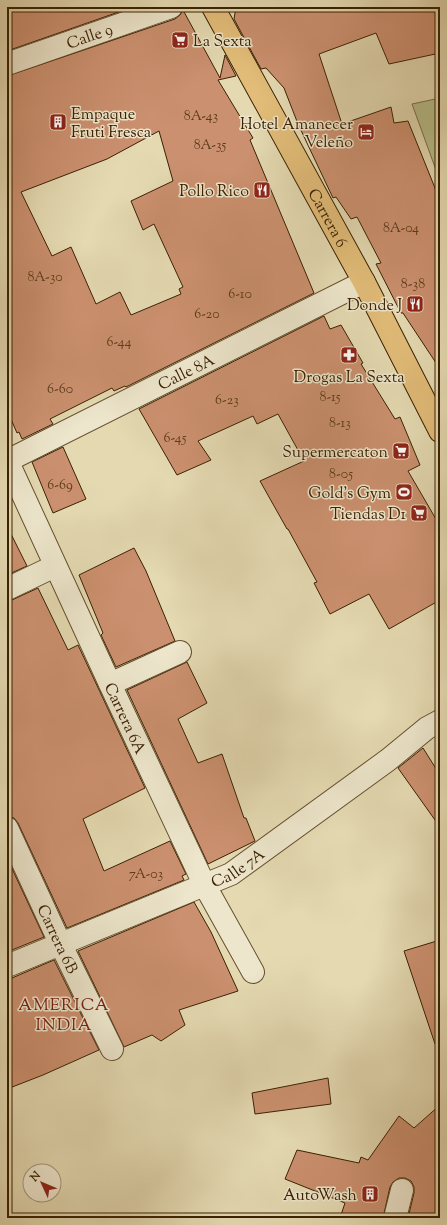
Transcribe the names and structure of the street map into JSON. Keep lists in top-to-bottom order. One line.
{"streets":{"main road":["Carrera 6"],"street":["Calle 9","Calle 8A","Carrera 6A","Calle 7A","Carrera 6B"]},"crossings":[["Carrera 6","Calle 8A"],["Calle 8A","Carrera 6A"],["Carrera 6A","Calle 7A"],["Calle 7A","Carrera 6B"]],"districts":["AMERICA INDIA"],"places":{"supermarket":["La Sexta","Supermercaton","Tiendas D1"],"building":["Empaque Fruti Fresca","AutoWash"],"hotel":["Hotel Amanecer Veleño"],"restaurant":["Pollo Rico","Donde J"],"pharmacy":["Drogas La Sexta"],"sports":["Gold's Gym"]},"house_numbers":["8A-43","8A-35","8A-04","8A-30","8-38","6-10","6-20","6-44","6-60","8-15","6-23","8-13","6-45","8-05","6-69","7A-03"],"north":"top left"}
